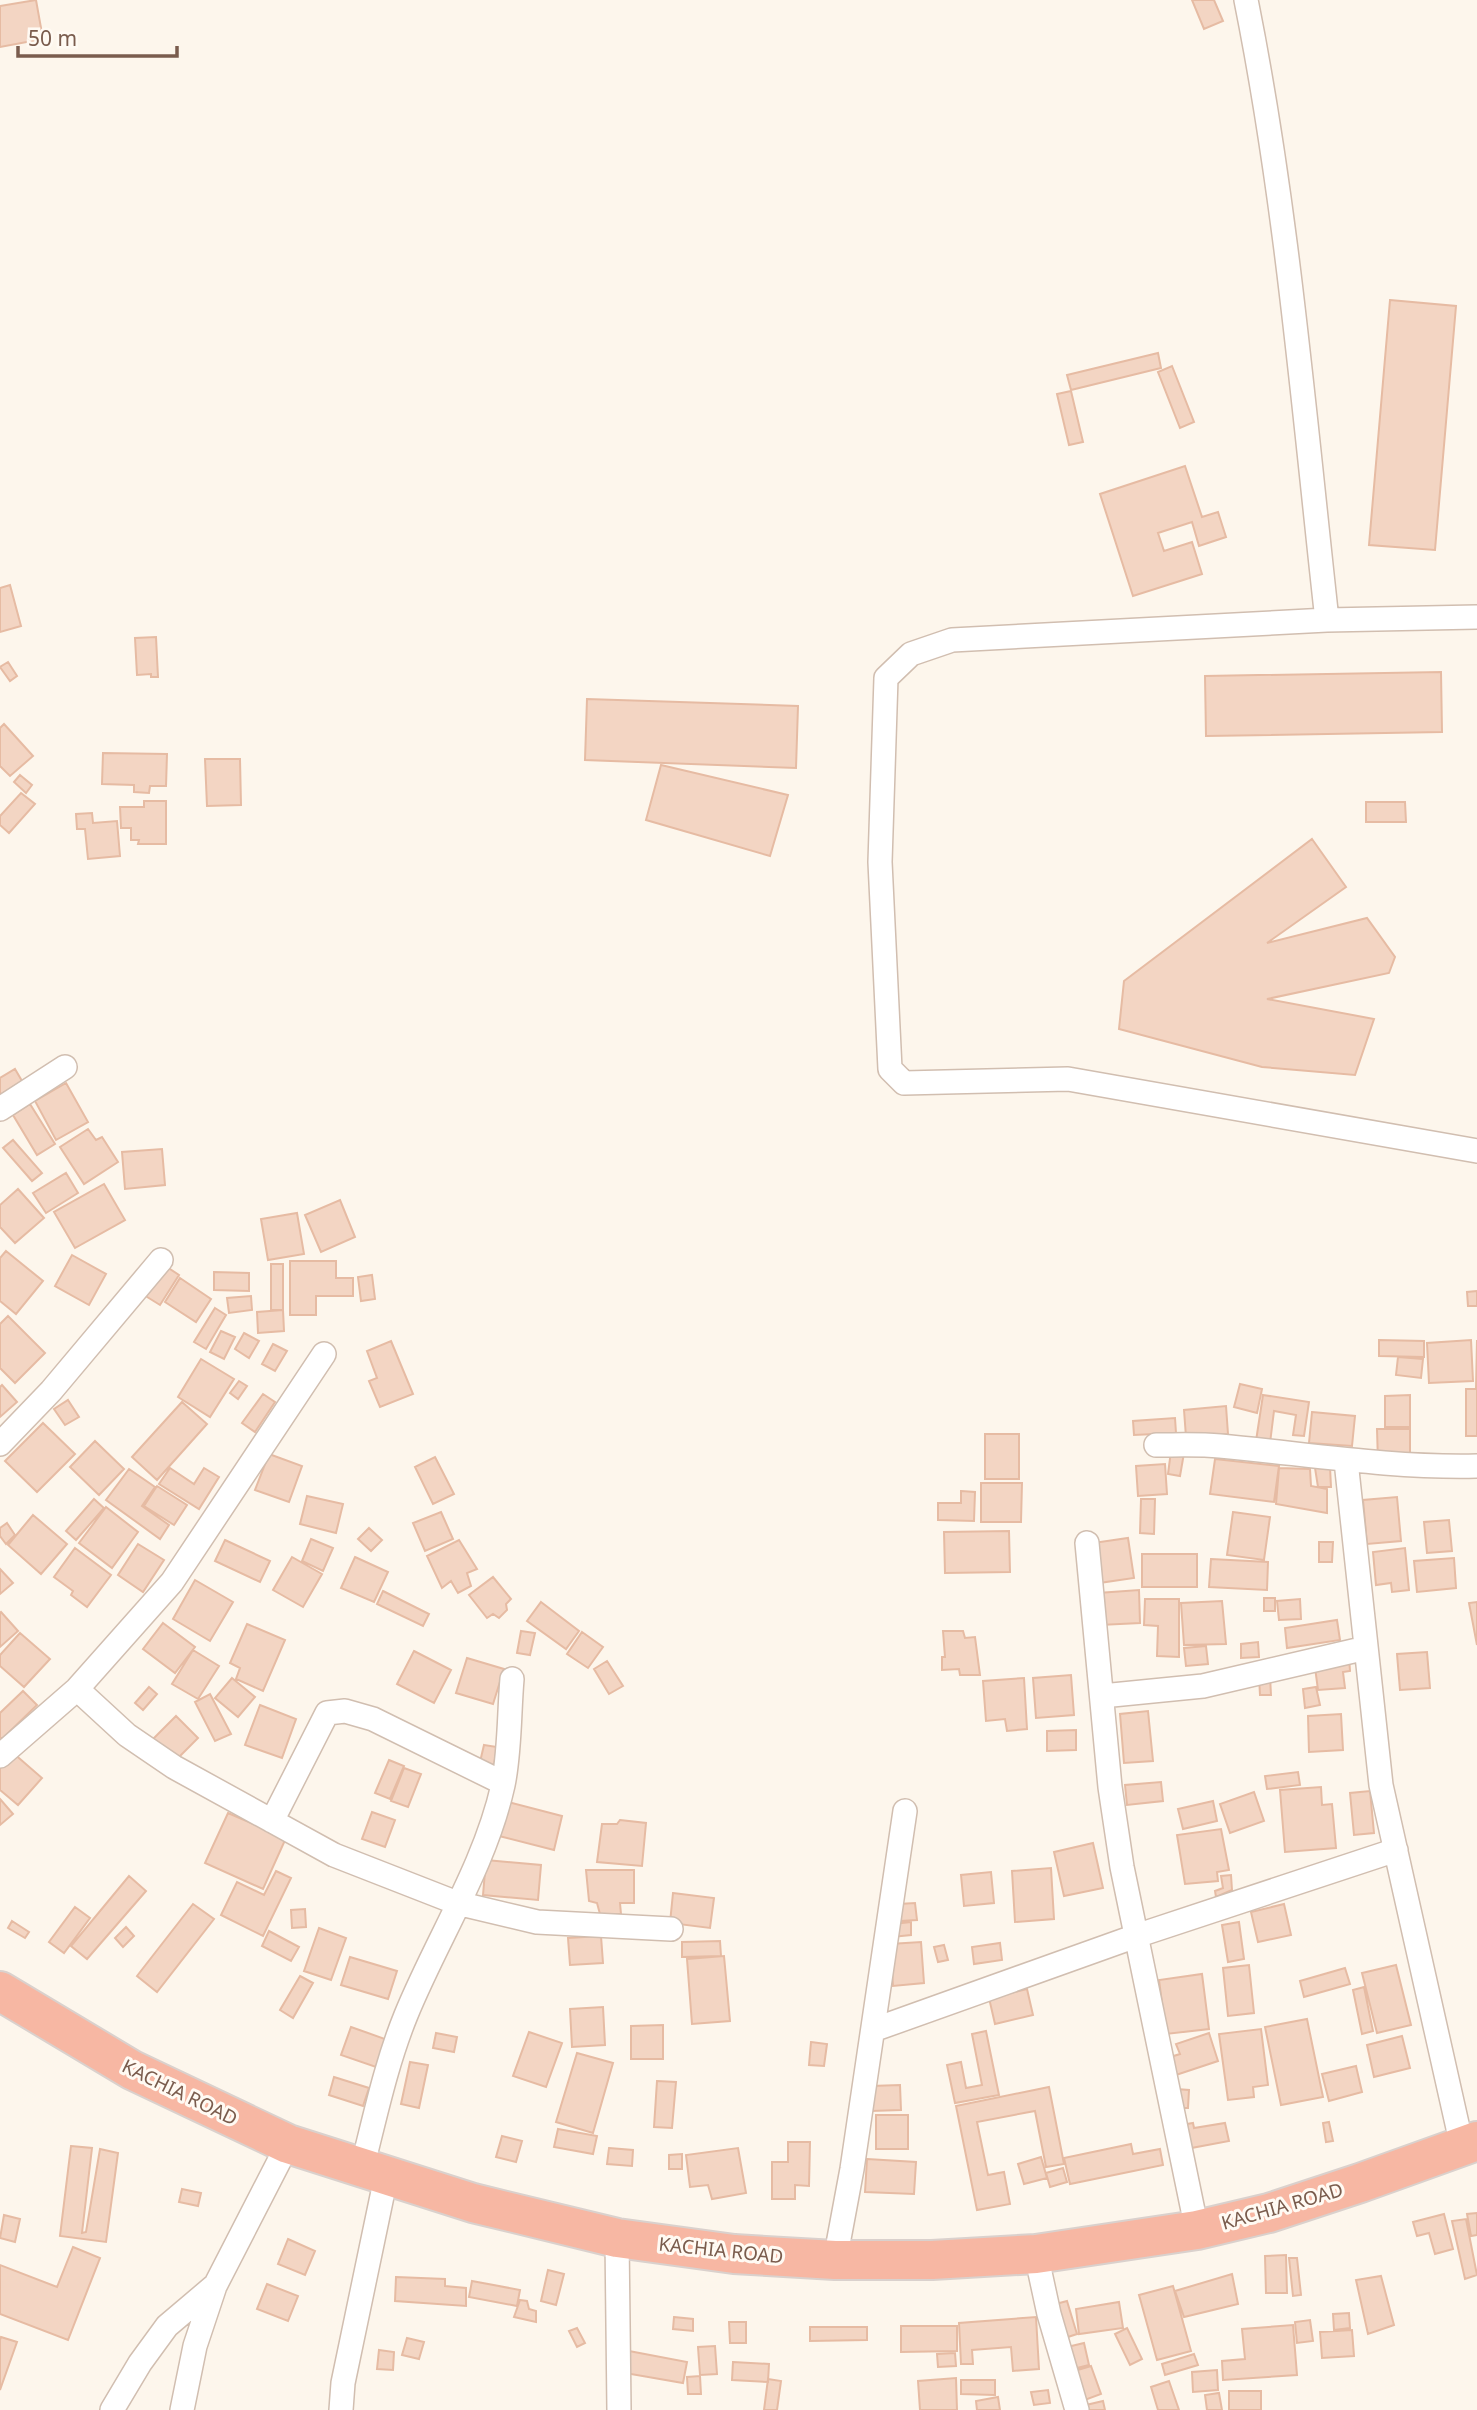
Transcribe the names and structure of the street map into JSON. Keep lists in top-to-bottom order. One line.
{"streets":{"highway":["KACHIA ROAD"]},"scale_bar":"50 m"}
